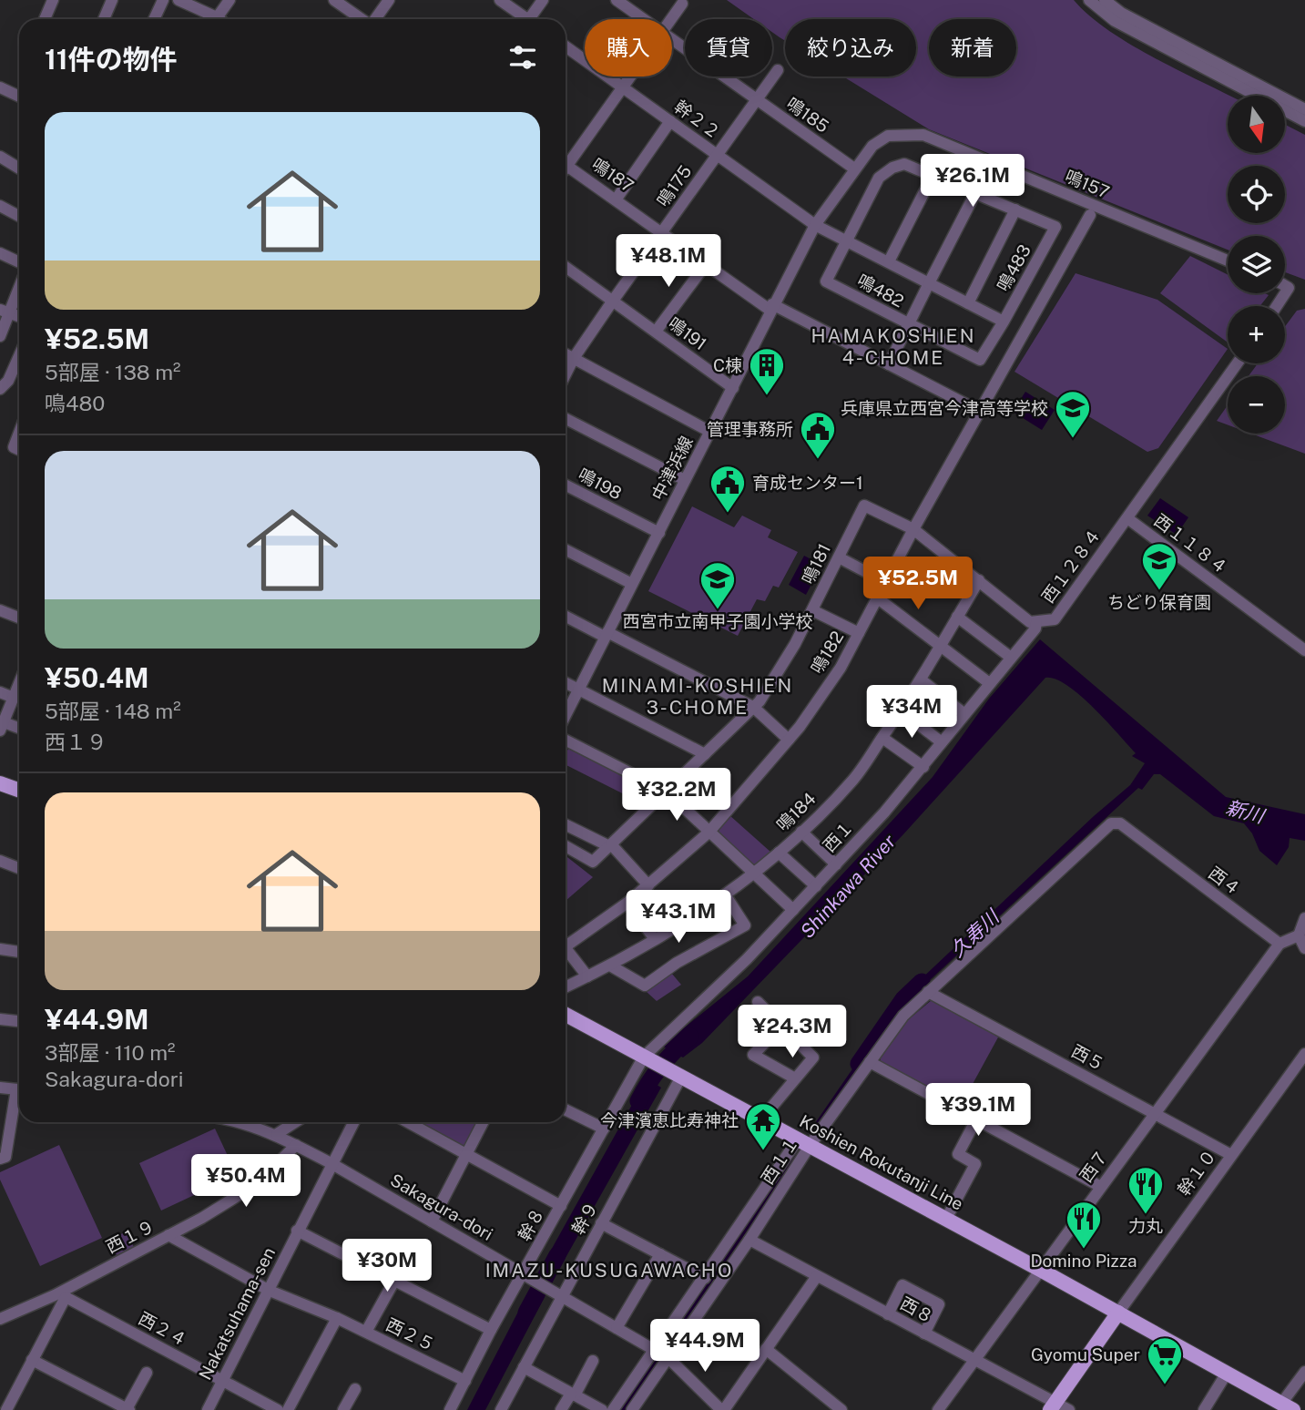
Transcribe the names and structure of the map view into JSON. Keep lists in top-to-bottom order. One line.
{"streets":{"main road":["Koshien Rokutanji Line"],"street":["鳴185","幹２２","鳴187","鳴157","鳴175","鳴483","鳴482","鳴191","中津浜線","鳴198","西１１８４","鳴181","西１２８４","鳴182","鳴184","西１","西４","西５","西１１","西７","幹１０","Sakagura-dori","幹９","幹８","西１９","西８","Nakatsuhama-sen","西２４","西２５"]},"crossings":[["鳴185","鳴157"],["鳴185","鳴175"],["幹２２","鳴157"],["幹２２","鳴175"],["幹２２","鳴483"],["幹２２","鳴482"],["幹２２","中津浜線"],["鳴187","鳴175"],["鳴187","中津浜線"],["鳴187","鳴182"],["鳴157","中津浜線"],["鳴175","鳴191"],["鳴483","鳴482"],["鳴191","中津浜線"],["中津浜線","鳴198"],["西１１８４","西１２８４"],["鳴181","鳴182"],["西１２８４","西１"],["西１","Koshien Rokutanji Line"],["西１","幹８"],["西４","西１１"],["西４","西７"],["西５","西１１"],["西５","西７"],["西５","幹１０"],["西１１","Koshien Rokutanji Line"],["西１１","Sakagura-dori"],["西１１","西８"],["Koshien Rokutanji Line","西７"],["Koshien Rokutanji Line","幹１０"],["Koshien Rokutanji Line","幹９"],["Koshien Rokutanji Line","幹８"],["西７","西８"],["Sakagura-dori","幹９"],["Sakagura-dori","幹８"],["Sakagura-dori","西１９"],["Sakagura-dori","Nakatsuhama-sen"],["幹８","西２５"],["西１９","西２４"],["西１９","西２５"],["Nakatsuhama-sen","西２４"],["Nakatsuhama-sen","西２５"]],"districts":["HAMAKOSHIEN 4-CHOME","MINAMI-KOSHIEN 3-CHOME","IMAZU-KUSUGAWACHO"],"water":["新川","Shinkawa River","久寿川"],"places":{"building":["C棟"],"school or university":["兵庫県立西宮今津高等学校","ちどり保育園","西宮市立南甲子園小学校"],"public building":["管理事務所","育成センター1"],"temple":["今津濱恵比寿神社"],"restaurant":["力丸","Domino Pizza"],"supermarket":["Gyomu Super"]},"north":"bottom","page":{"chip":["購入","賃貸","絞り込み","新着"],"heading":"11件の物件","map_buttons":["+","−"],"list":[{"name":"¥52.5M","note":"5部屋 · 138 m² · 鳴480"},{"name":"¥50.4M","note":"5部屋 · 148 m² · 西１９"},{"name":"¥44.9M","note":"3部屋 · 110 m² · Sakagura-dori"}],"price":["¥26.1M","¥48.1M","¥52.5M","¥34M","¥32.2M","¥43.1M","¥24.3M","¥39.1M","¥50.4M","¥30M","¥44.9M"]}}
